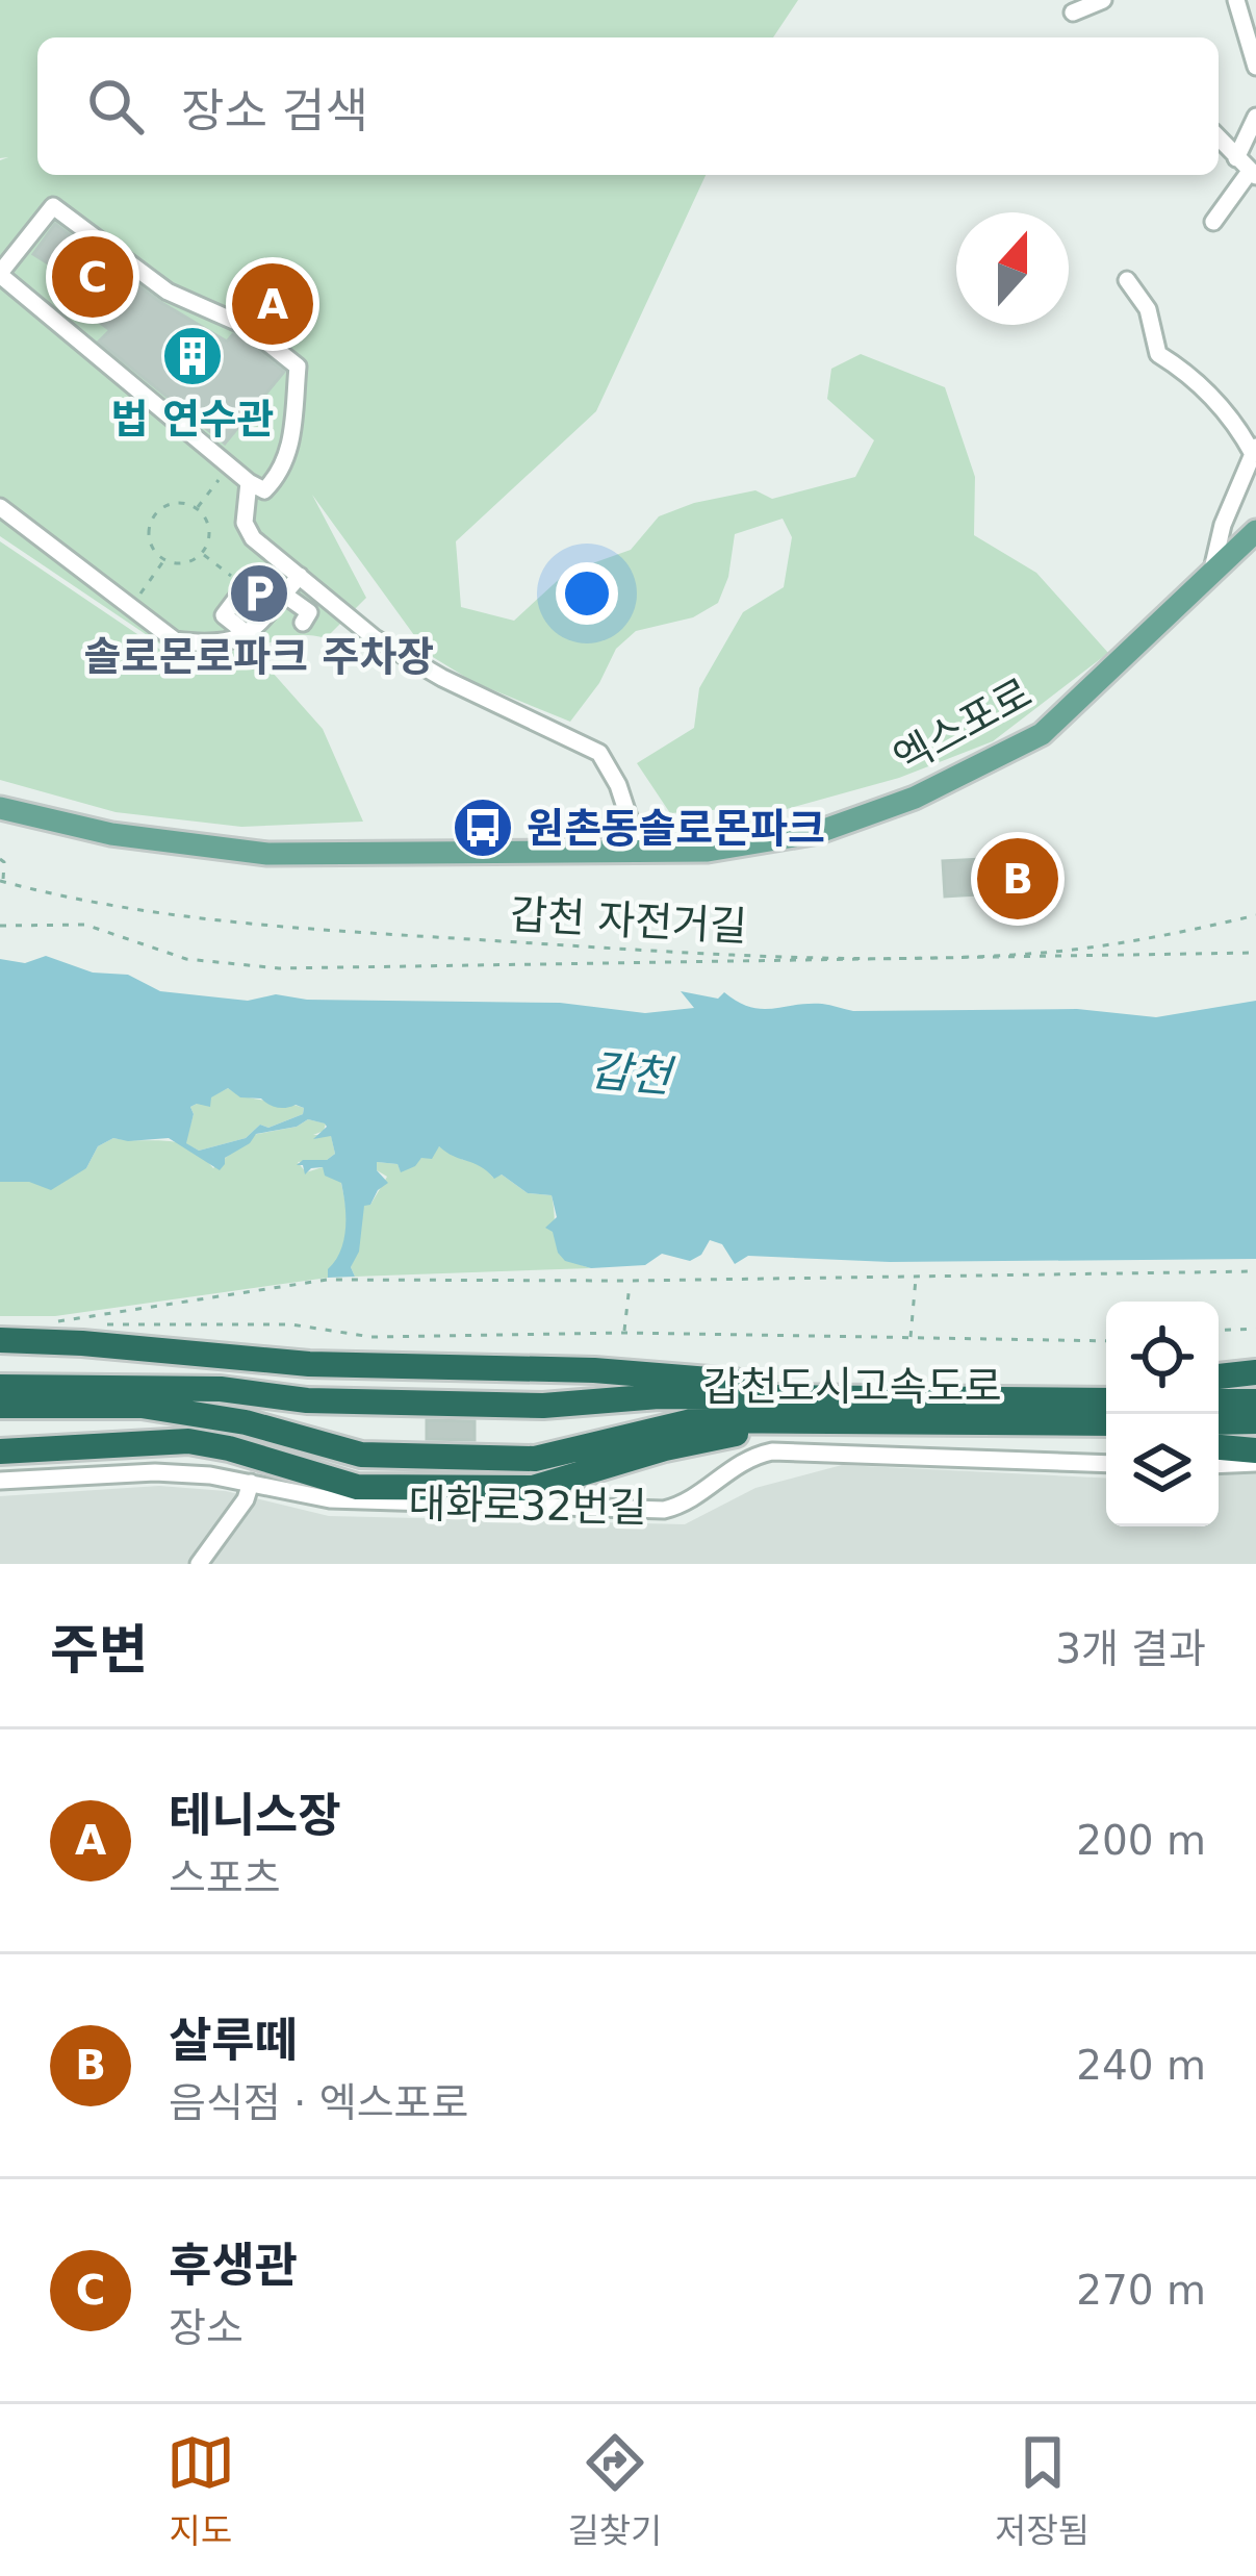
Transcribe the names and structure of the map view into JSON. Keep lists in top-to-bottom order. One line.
{"streets":{"highway":["갑천도시고속도로"],"main road":["엑스포로"],"street":["대화로32번길"],"path":["갑천 자전거길"]},"water":["갑천"],"places":{"building":["법 연수관"],"parking":["솔로몬로파크 주차장"],"bus stop":["원촌동솔로몬파크"]},"north":"top","page":{"search":"장소 검색","pins":["C","A","B"],"heading":["주변","3개 결과"],"list":[{"mark":"A","name":"테니스장","note":"스포츠","value":"200 m"},{"mark":"B","name":"살루떼","note":"음식점 · 엑스포로","value":"240 m"},{"mark":"C","name":"후생관","note":"장소","value":"270 m"}],"nav":["지도","길찾기","저장됨"]}}
